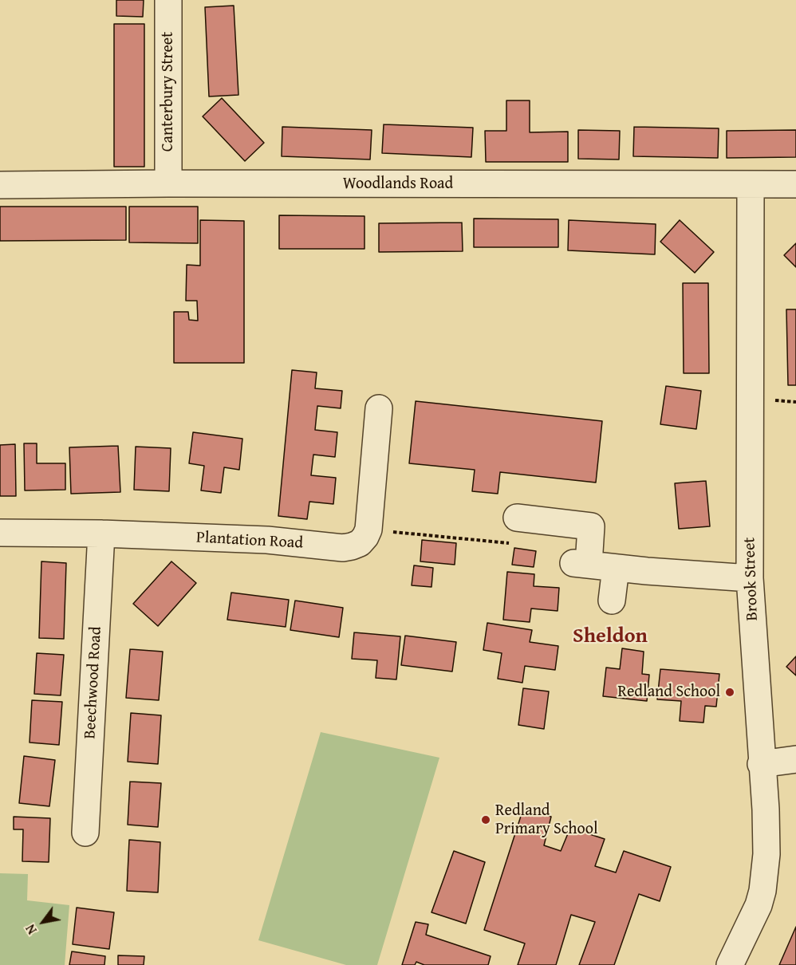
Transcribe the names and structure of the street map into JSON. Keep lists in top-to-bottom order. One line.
{"streets":{"street":["Canterbury Street","Woodlands Road","Plantation Road","Brook Street","Beechwood Road"]},"crossings":[["Canterbury Street","Woodlands Road"],["Woodlands Road","Brook Street"],["Plantation Road","Beechwood Road"]],"districts":["Sheldon"],"places":["Redland School","Redland Primary School"],"north":"bottom left"}
